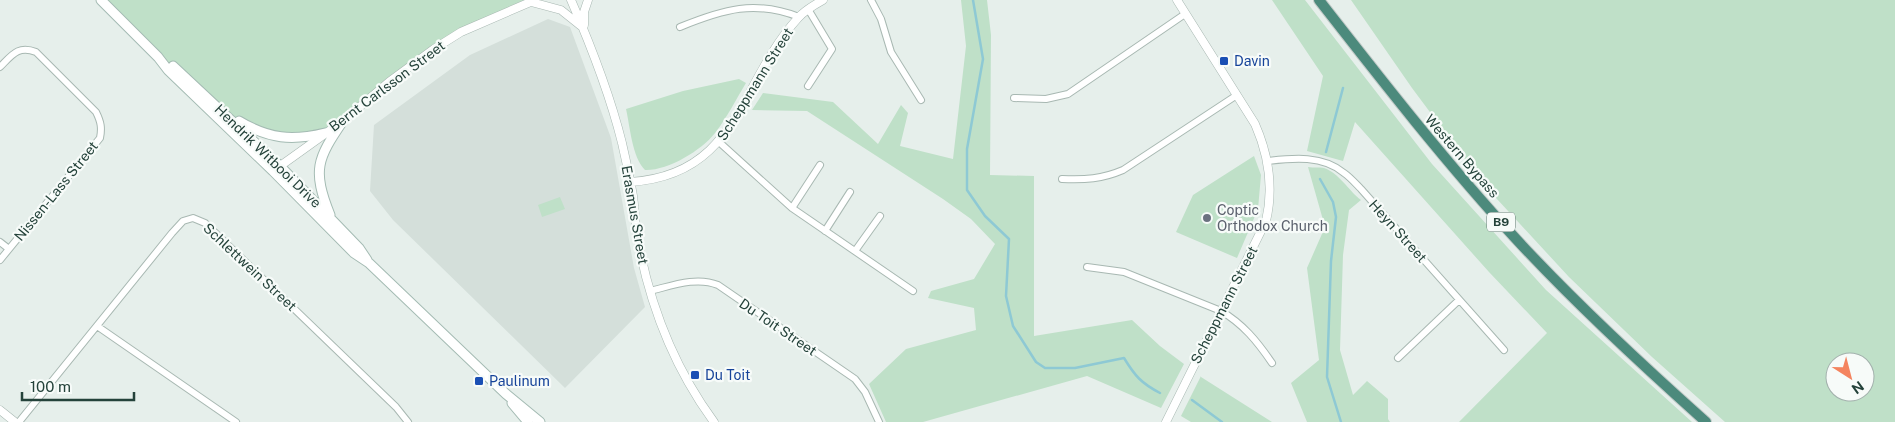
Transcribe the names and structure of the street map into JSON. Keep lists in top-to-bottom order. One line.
{"streets":{"highway":["Western Bypass","B9"],"main road":["Hendrik Witbooi Drive"],"street":["Scheppmann Street","Bernt Carlsson Street","Nissen-Lass Street","Erasmus Street","Heyn Street","Schlettwein Street","Du Toit Street"]},"crossings":[["Scheppmann Street","Erasmus Street"],["Scheppmann Street","Heyn Street"],["Bernt Carlsson Street","Hendrik Witbooi Drive"],["Erasmus Street","Du Toit Street"]],"places":{"transit":["Davin","Du Toit","Paulinum"],"other":["Coptic Orthodox Church"]},"scale_bar":"100 m","north":"bottom right"}
